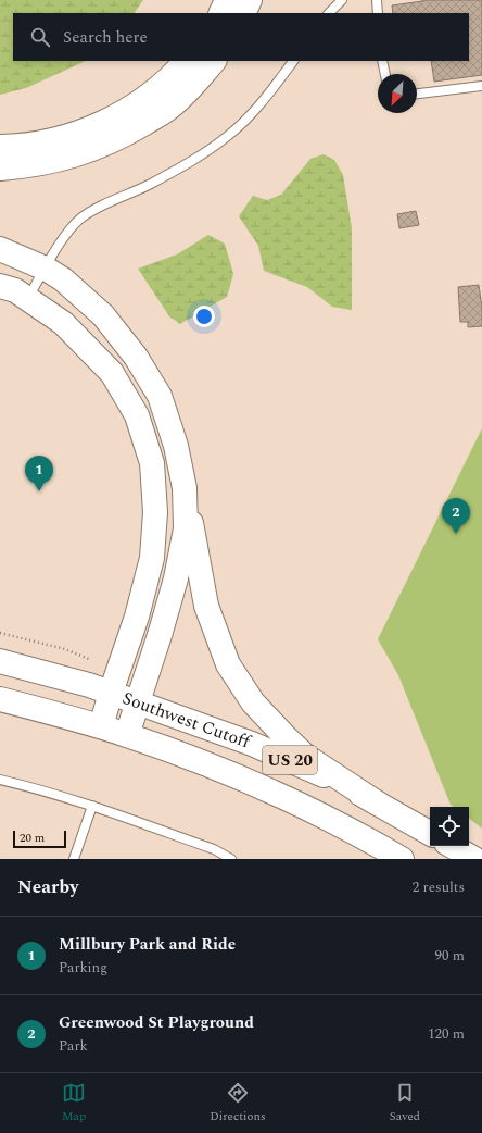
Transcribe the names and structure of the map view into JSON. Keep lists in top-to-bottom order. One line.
{"streets":{"main road":["Southwest Cutoff","US 20"]},"scale_bar":"20 m","north":"bottom left","page":{"search":"Search here","pins":["1","2"],"scale":"20 m","heading":["Nearby","2 results"],"list":[{"mark":"1","name":"Millbury Park and Ride","note":"Parking","value":"90 m"},{"mark":"2","name":"Greenwood St Playground","note":"Park","value":"120 m"}],"nav":["Map","Directions","Saved"]}}
